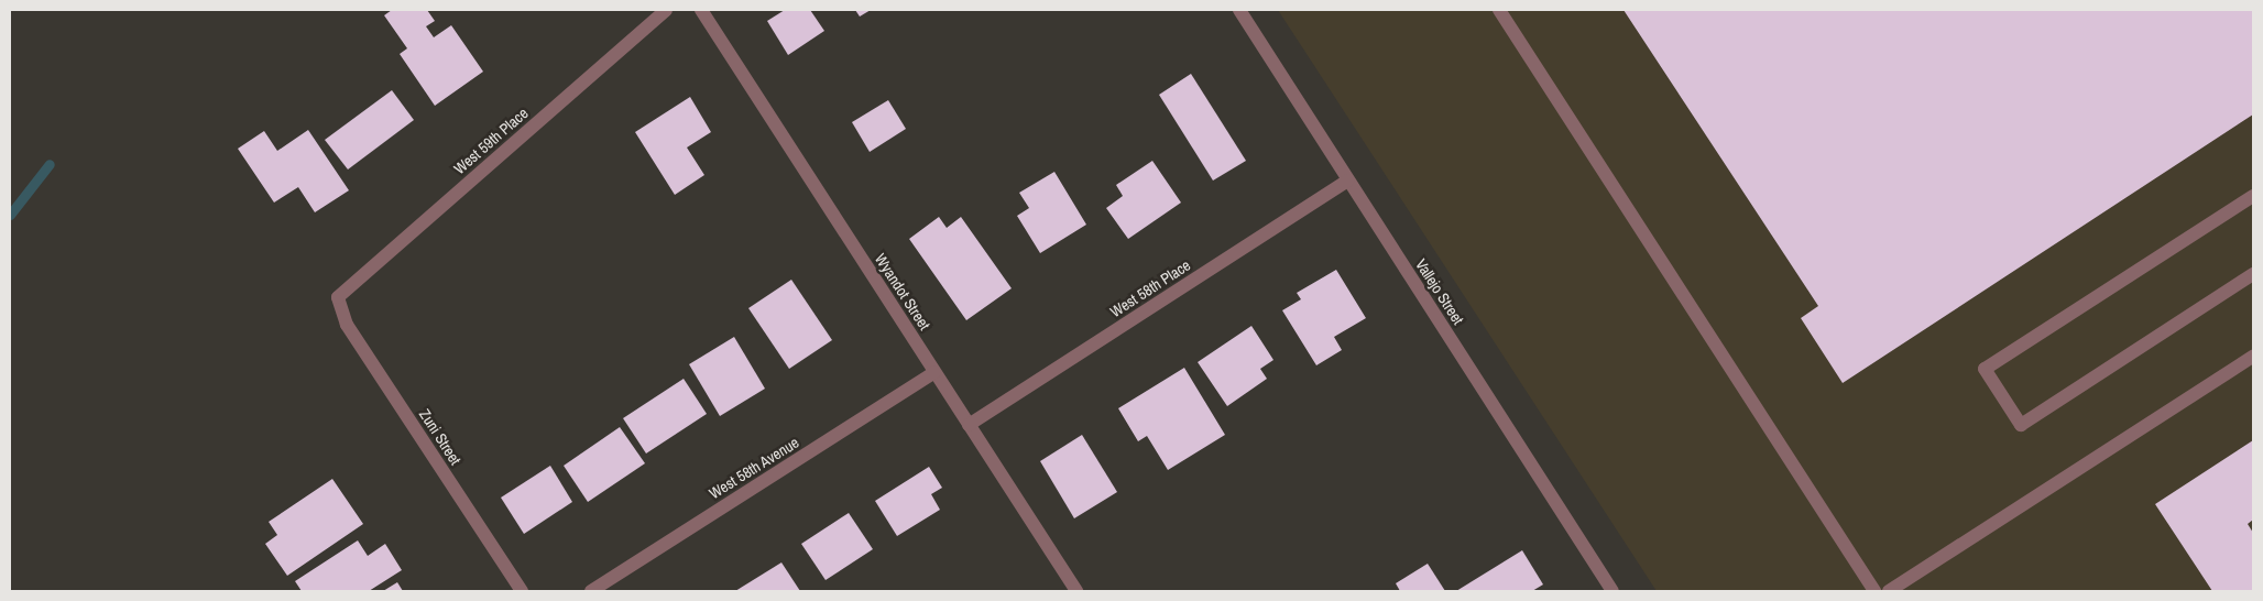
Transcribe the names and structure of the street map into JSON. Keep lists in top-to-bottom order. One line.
{"streets":{"street":["West 59th Place","West 58th Place","Wyandot Street","Vallejo Street","Zuni Street","West 58th Avenue"]},"crossings":[["West 59th Place","Zuni Street"],["West 58th Place","Wyandot Street"],["West 58th Place","Vallejo Street"],["Wyandot Street","West 58th Avenue"]]}
